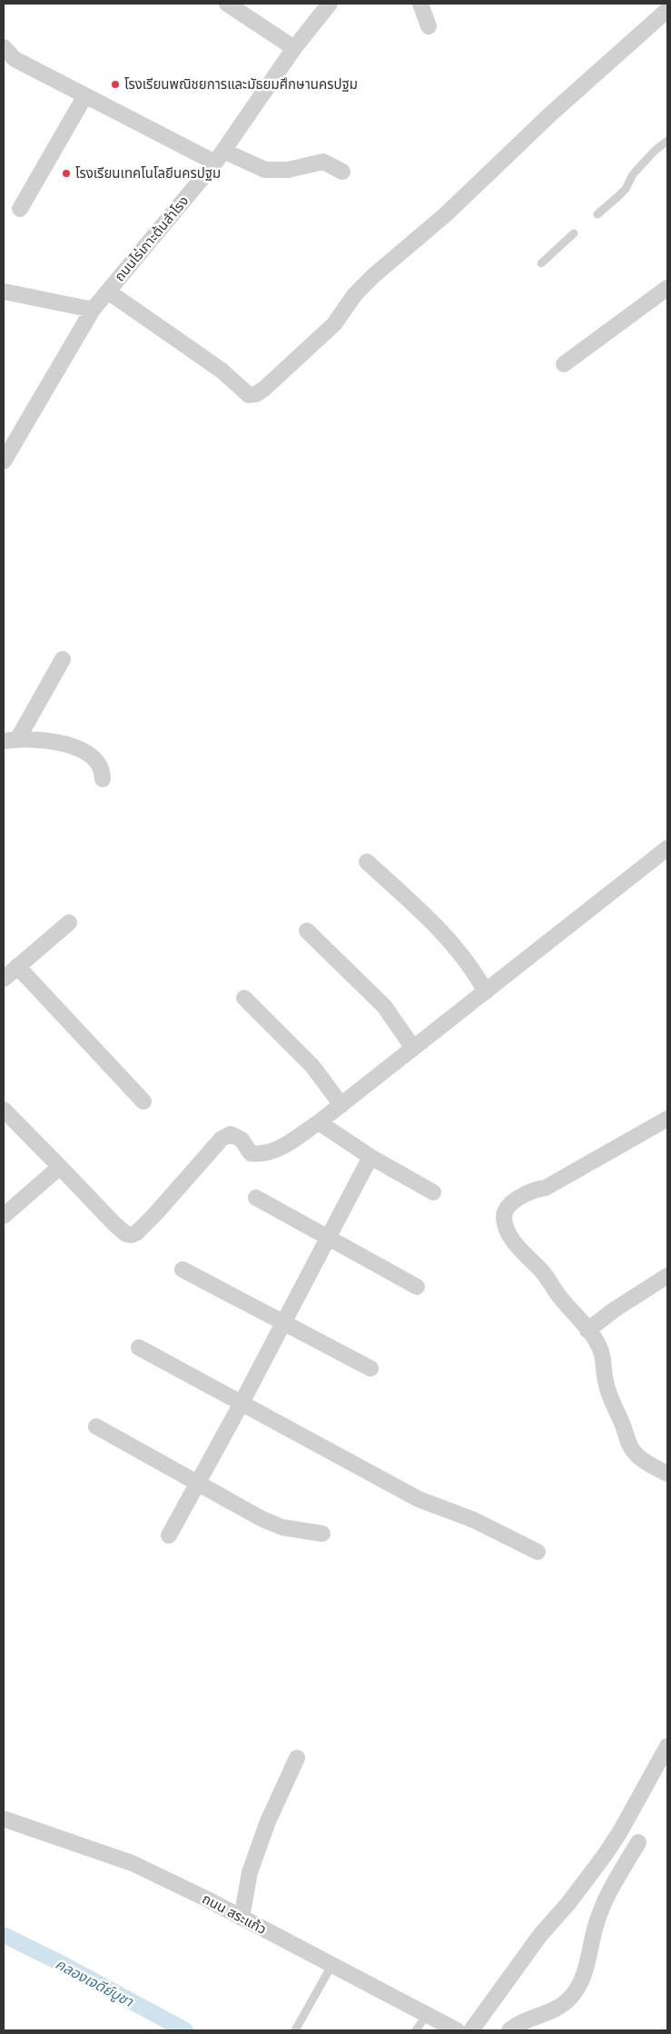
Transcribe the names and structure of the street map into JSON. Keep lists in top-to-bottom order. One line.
{"streets":{"street":["ถนนไร่เกาะต้นสำโรง","ถนน สระแก้ว"]},"water":["คลองเจดีย์บูชา"],"places":["โรงเรียนพณิชยการและมัธยมศึกษานครปฐม","โรงเรียนเทคโนโลยีนครปฐม"]}
